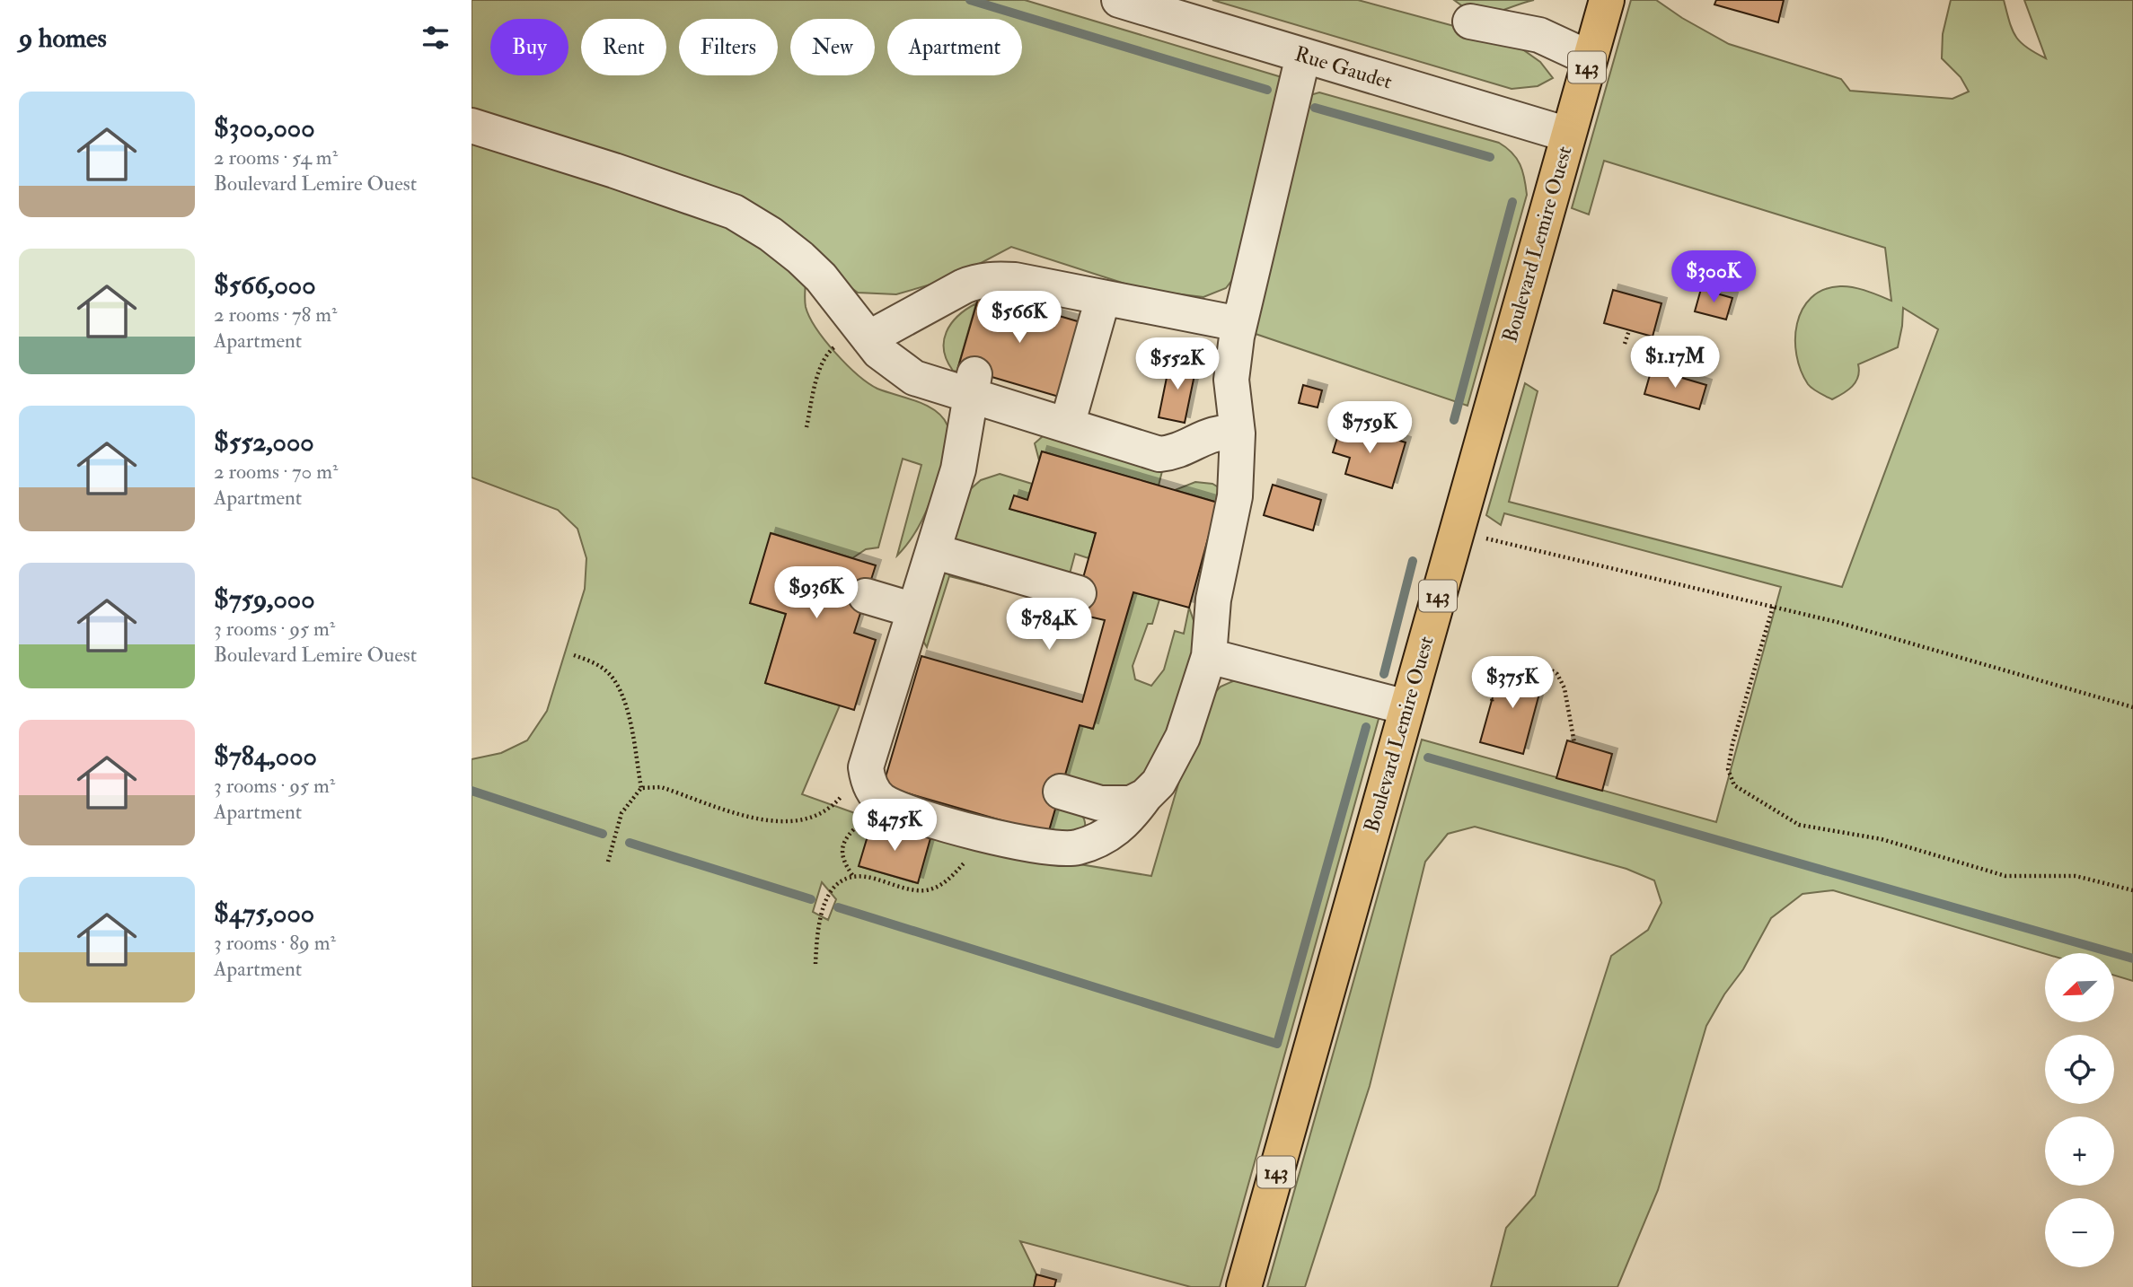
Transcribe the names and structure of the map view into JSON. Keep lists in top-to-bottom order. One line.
{"streets":{"main road":["143","Boulevard Lemire Ouest"],"street":["Rue Gaudet"]},"crossings":[["Rue Gaudet","Boulevard Lemire Ouest"]],"north":"bottom left","page":{"heading":"9 homes","chip":["Buy","Rent","Filters","New","Apartment"],"list":[{"name":"$300,000","note":"2 rooms · 54 m² · Boulevard Lemire Ouest"},{"name":"$566,000","note":"2 rooms · 78 m² · Apartment"},{"name":"$552,000","note":"2 rooms · 70 m² · Apartment"},{"name":"$759,000","note":"3 rooms · 95 m² · Boulevard Lemire Ouest"},{"name":"$784,000","note":"3 rooms · 95 m² · Apartment"},{"name":"$475,000","note":"3 rooms · 89 m² · Apartment"}],"price":["$300K","$566K","$1.17M","$552K","$759K","$936K","$784K","$375K","$475K"],"map_buttons":["+","−"]}}
